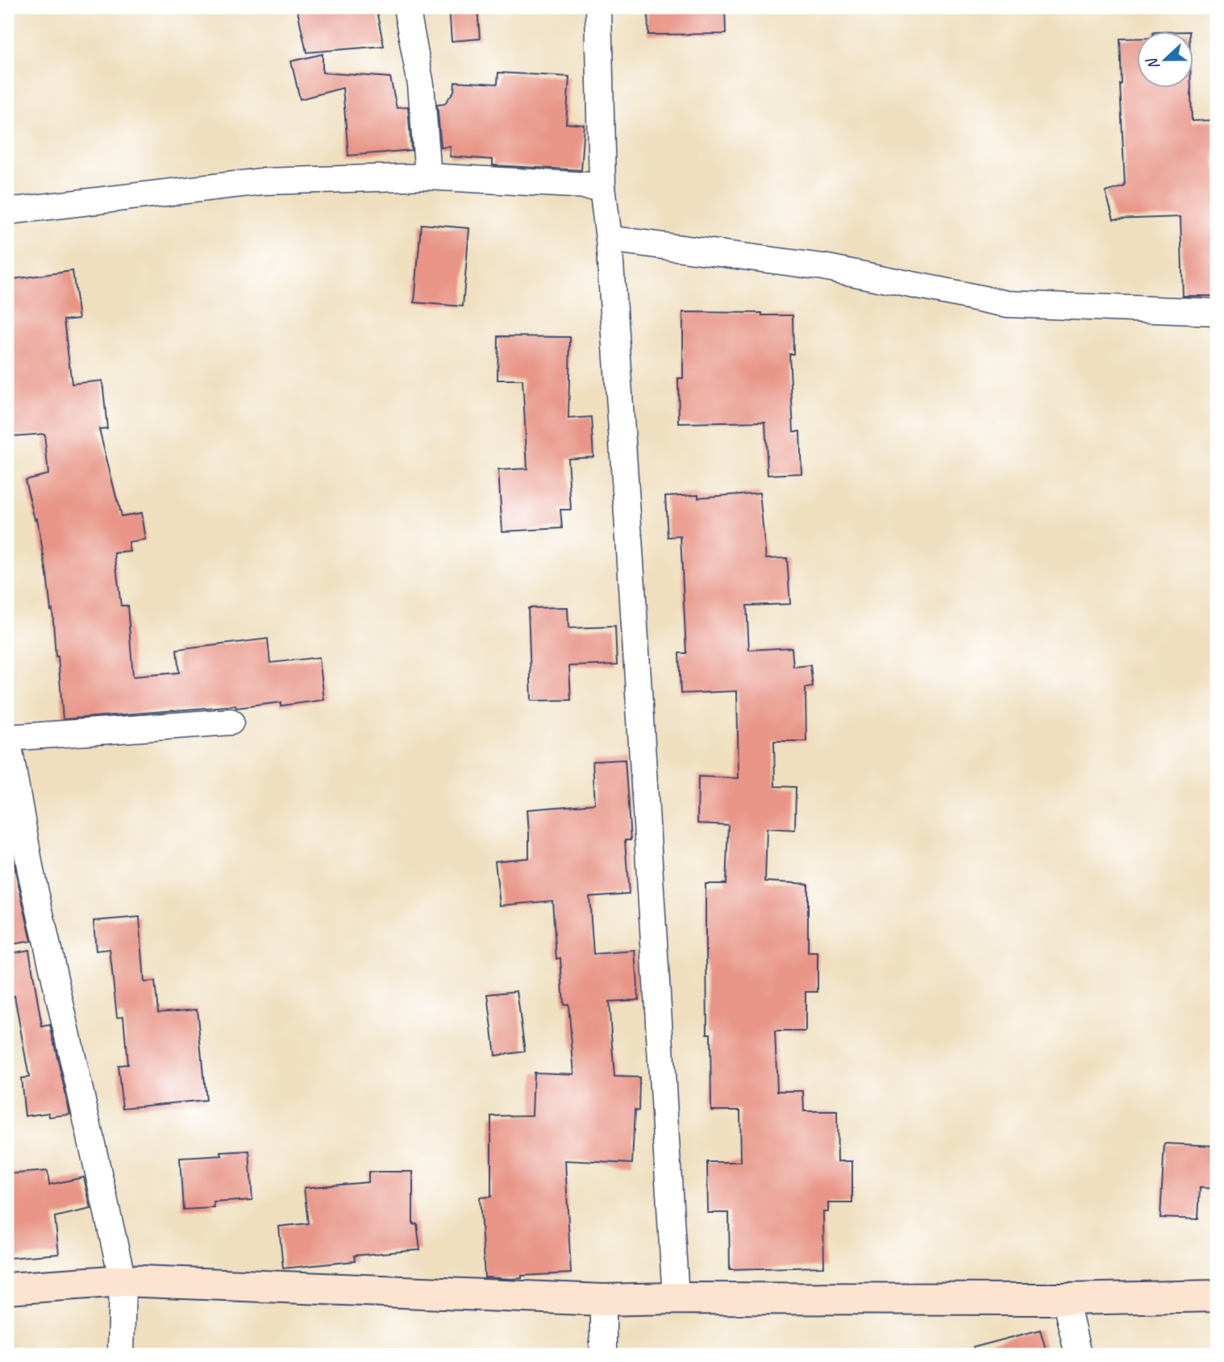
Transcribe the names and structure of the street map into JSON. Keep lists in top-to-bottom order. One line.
{"north":"left"}
